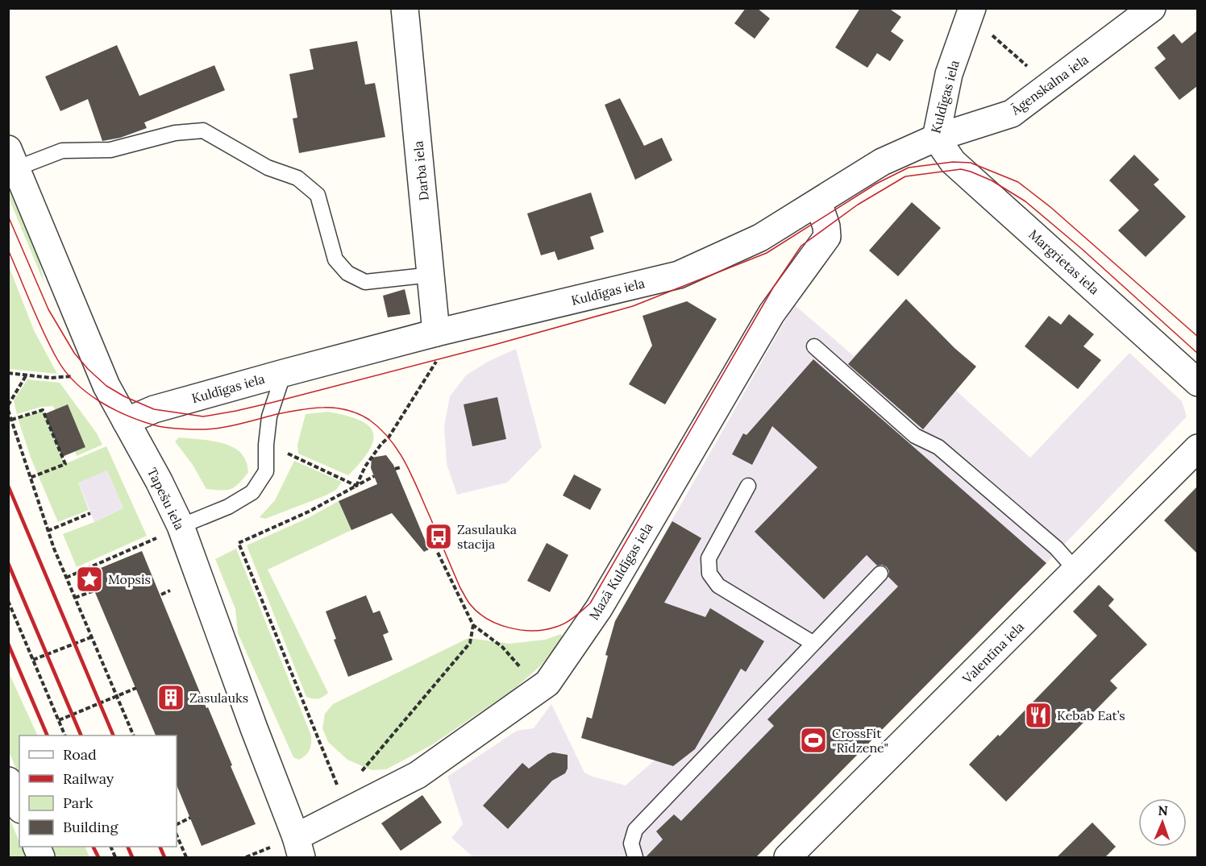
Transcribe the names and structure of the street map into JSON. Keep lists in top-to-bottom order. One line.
{"streets":{"street":["Āgenskalna iela","Kuldīgas iela","Darba iela","Margrietas iela","Tapešu iela","Mazā Kuldīgas iela","Valentīna iela"]},"crossings":[["Āgenskalna iela","Kuldīgas iela"],["Āgenskalna iela","Margrietas iela"],["Kuldīgas iela","Darba iela"],["Kuldīgas iela","Margrietas iela"],["Kuldīgas iela","Tapešu iela"],["Kuldīgas iela","Mazā Kuldīgas iela"],["Tapešu iela","Mazā Kuldīgas iela"]],"places":{"bus stop":["Zasulauka stacija"],"place":["Mopsis"],"building":["Zasulauks"],"restaurant":["Kebab Eat’s"],"sports":["CrossFit \"Rīdzene\""]},"legend":["Road","Railway","Park","Building"],"north":"top"}
